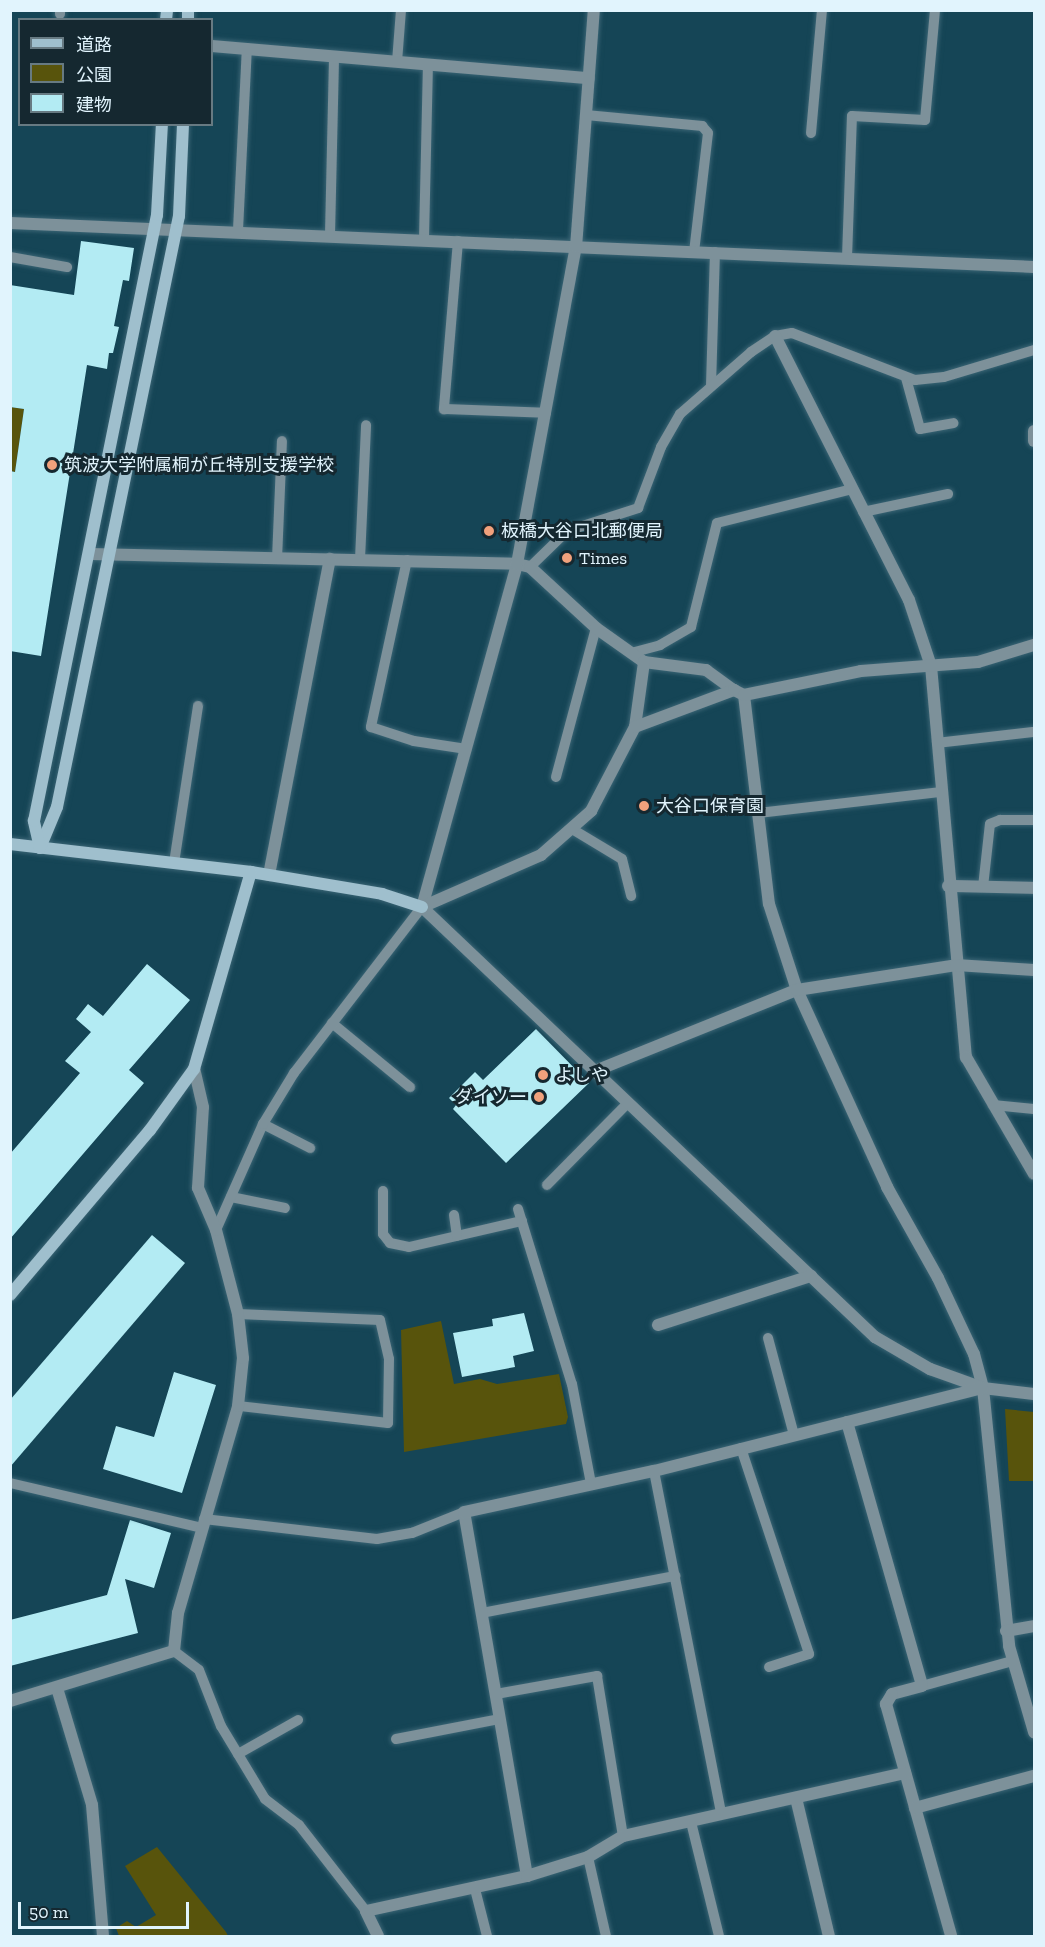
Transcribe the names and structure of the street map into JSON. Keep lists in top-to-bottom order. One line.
{"places":["筑波大学附属桐が丘特別支援学校","板橋大谷口北郵便局","Times","大谷口保育園","よしや","ダイソー"],"legend":["道路","公園","建物"],"scale_bar":"50 m"}
